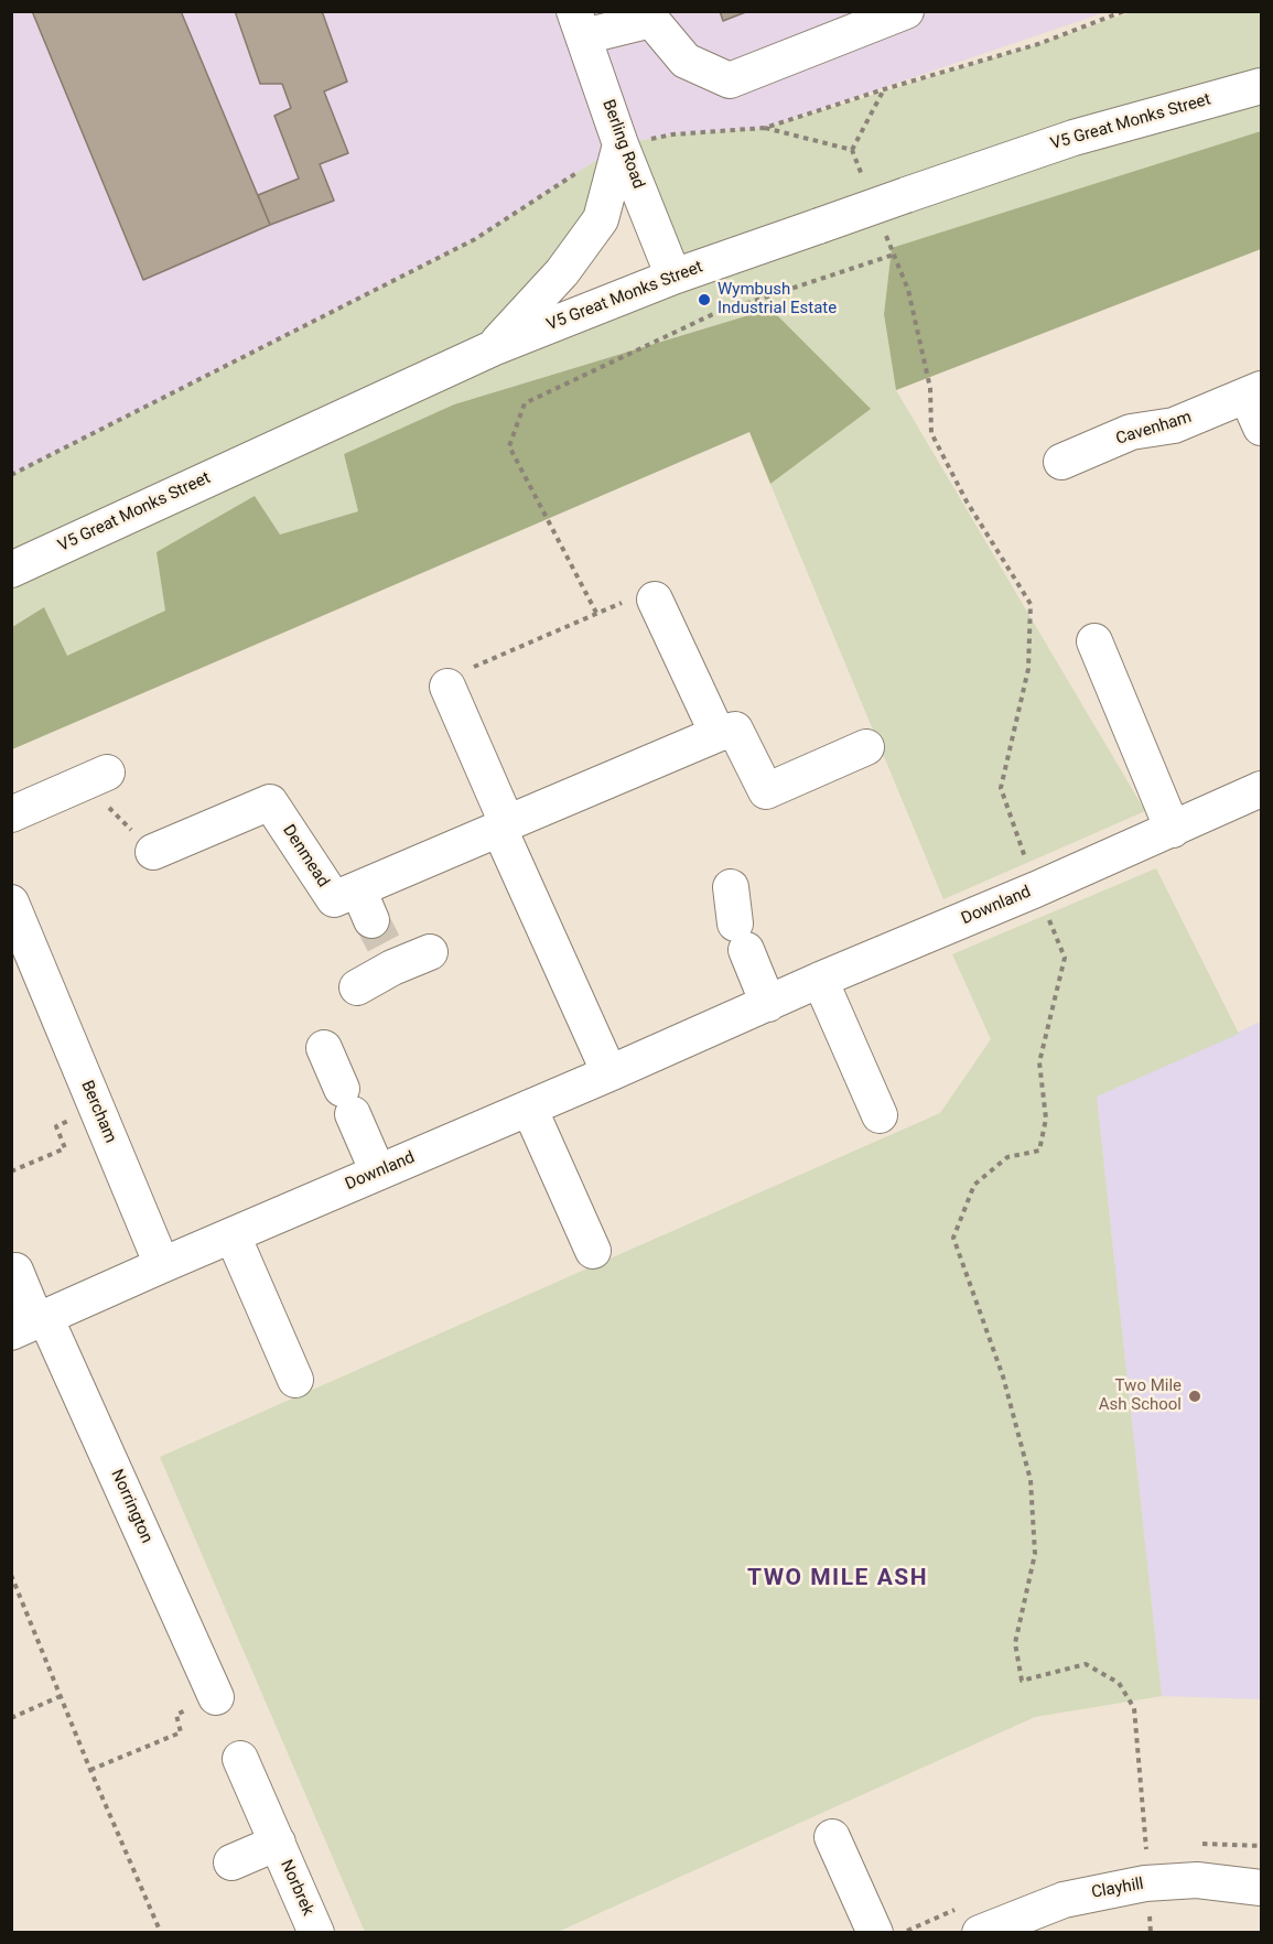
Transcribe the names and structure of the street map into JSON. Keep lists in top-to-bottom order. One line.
{"streets":{"street":["V5 Great Monks Street","Berling Road","Cavenham","Denmead","Downland","Bercham","Norrington","Norbrek","Clayhill"]},"crossings":[["V5 Great Monks Street","Berling Road"],["Downland","Bercham"],["Downland","Norrington"]],"districts":["TWO MILE ASH"],"places":["Wymbush Industrial Estate","Two Mile Ash School"]}
